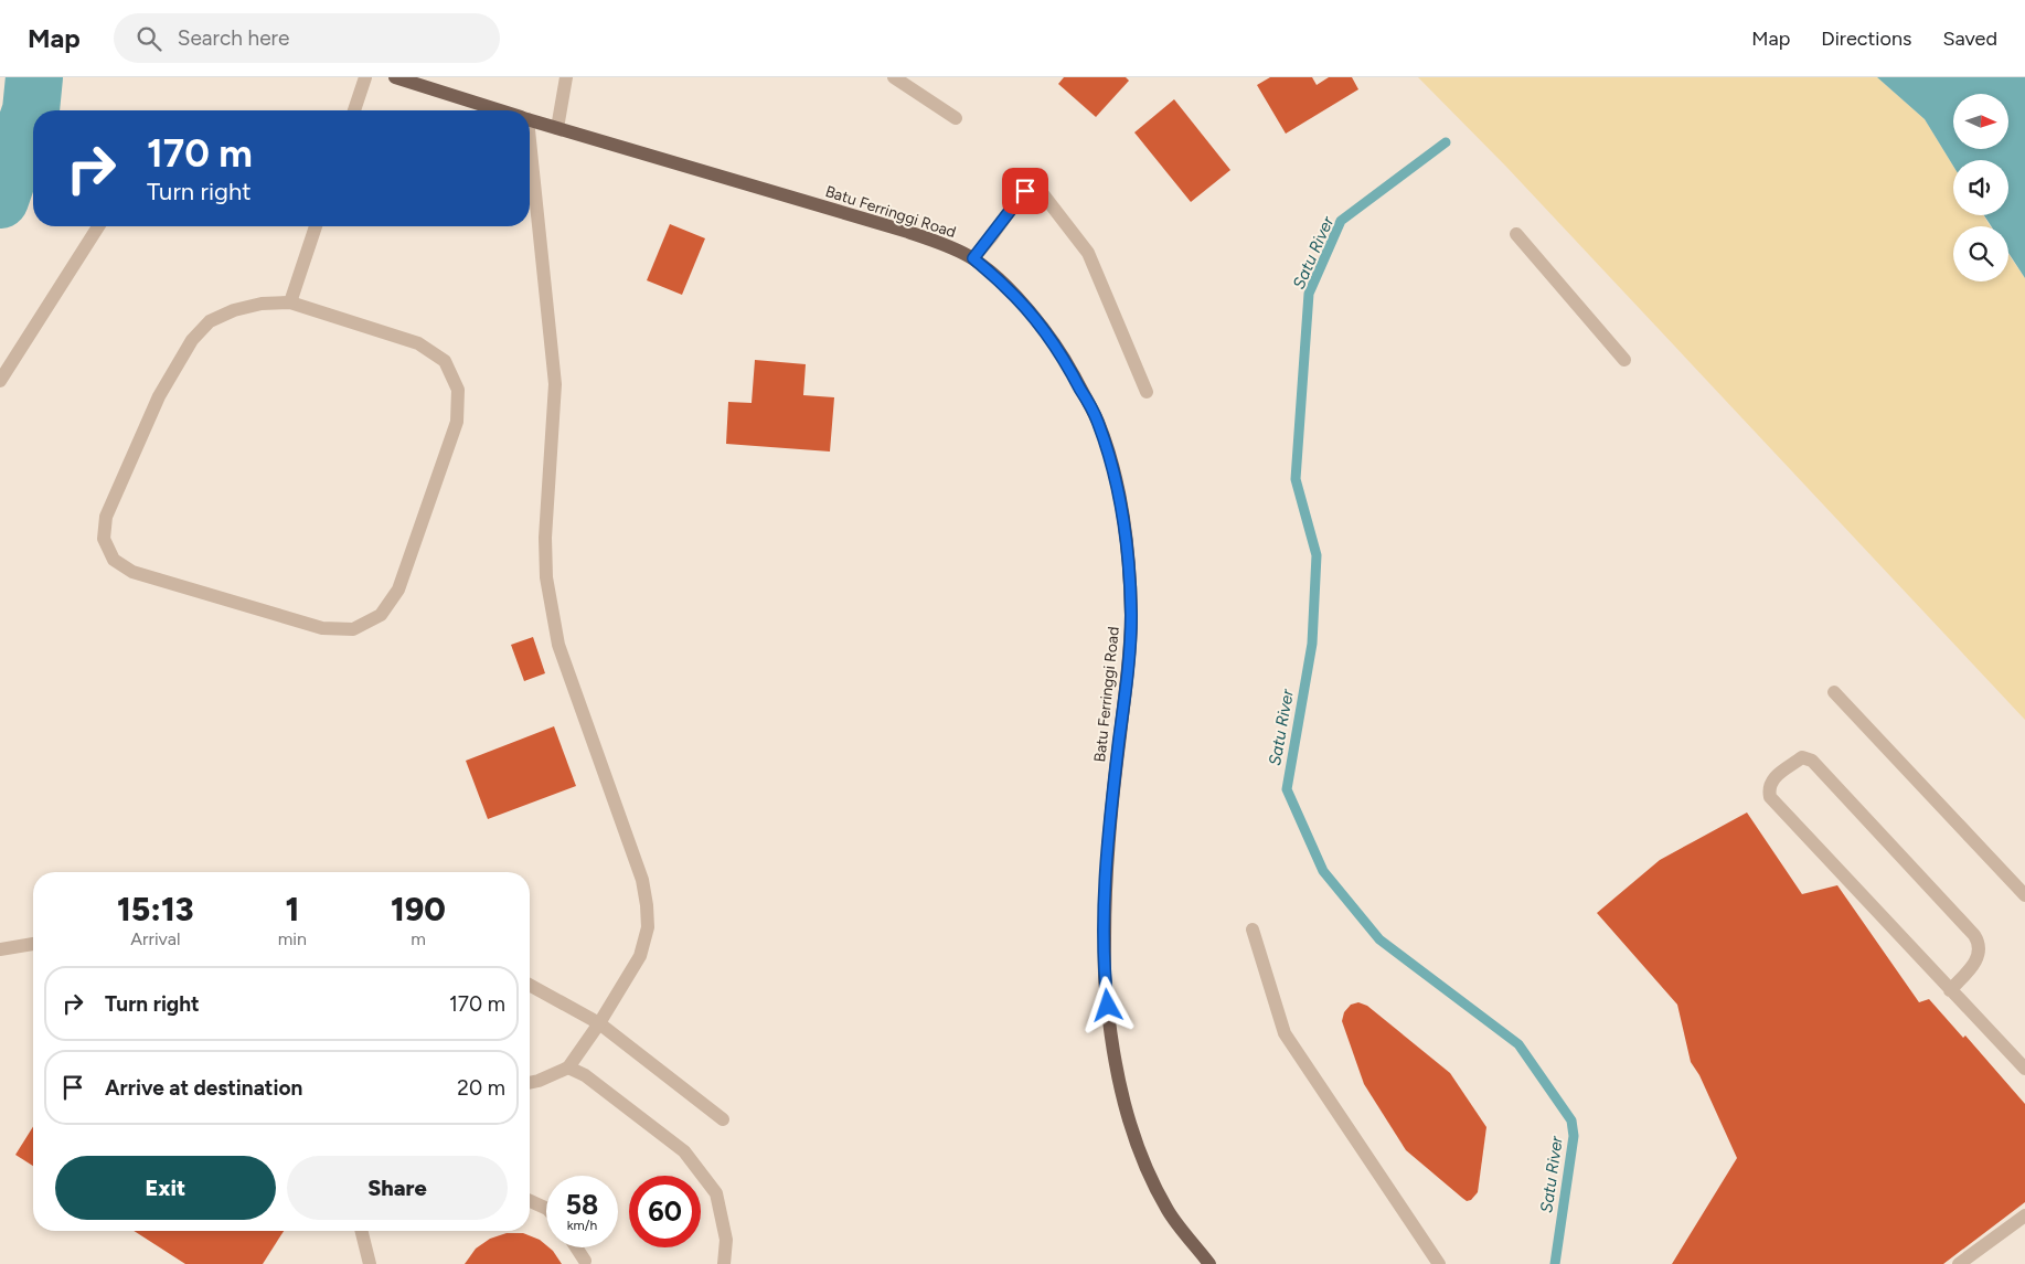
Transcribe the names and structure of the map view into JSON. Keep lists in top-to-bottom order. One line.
{"streets":{"main road":["Batu Ferringgi Road"]},"water":["Satu River"],"north":"right","page":{"header":"Map","search":"Search here","nav":["Map","Directions","Saved"],"turn":["170 m","Turn right"],"eta":["15:13","Arrival","1","min","190","m"],"list":[{"name":"Turn right","value":"170 m"},{"name":"Arrive at destination","value":"20 m"}],"buttons":["Exit","Share"],"speed":"58 km/h","limit":"60"}}
